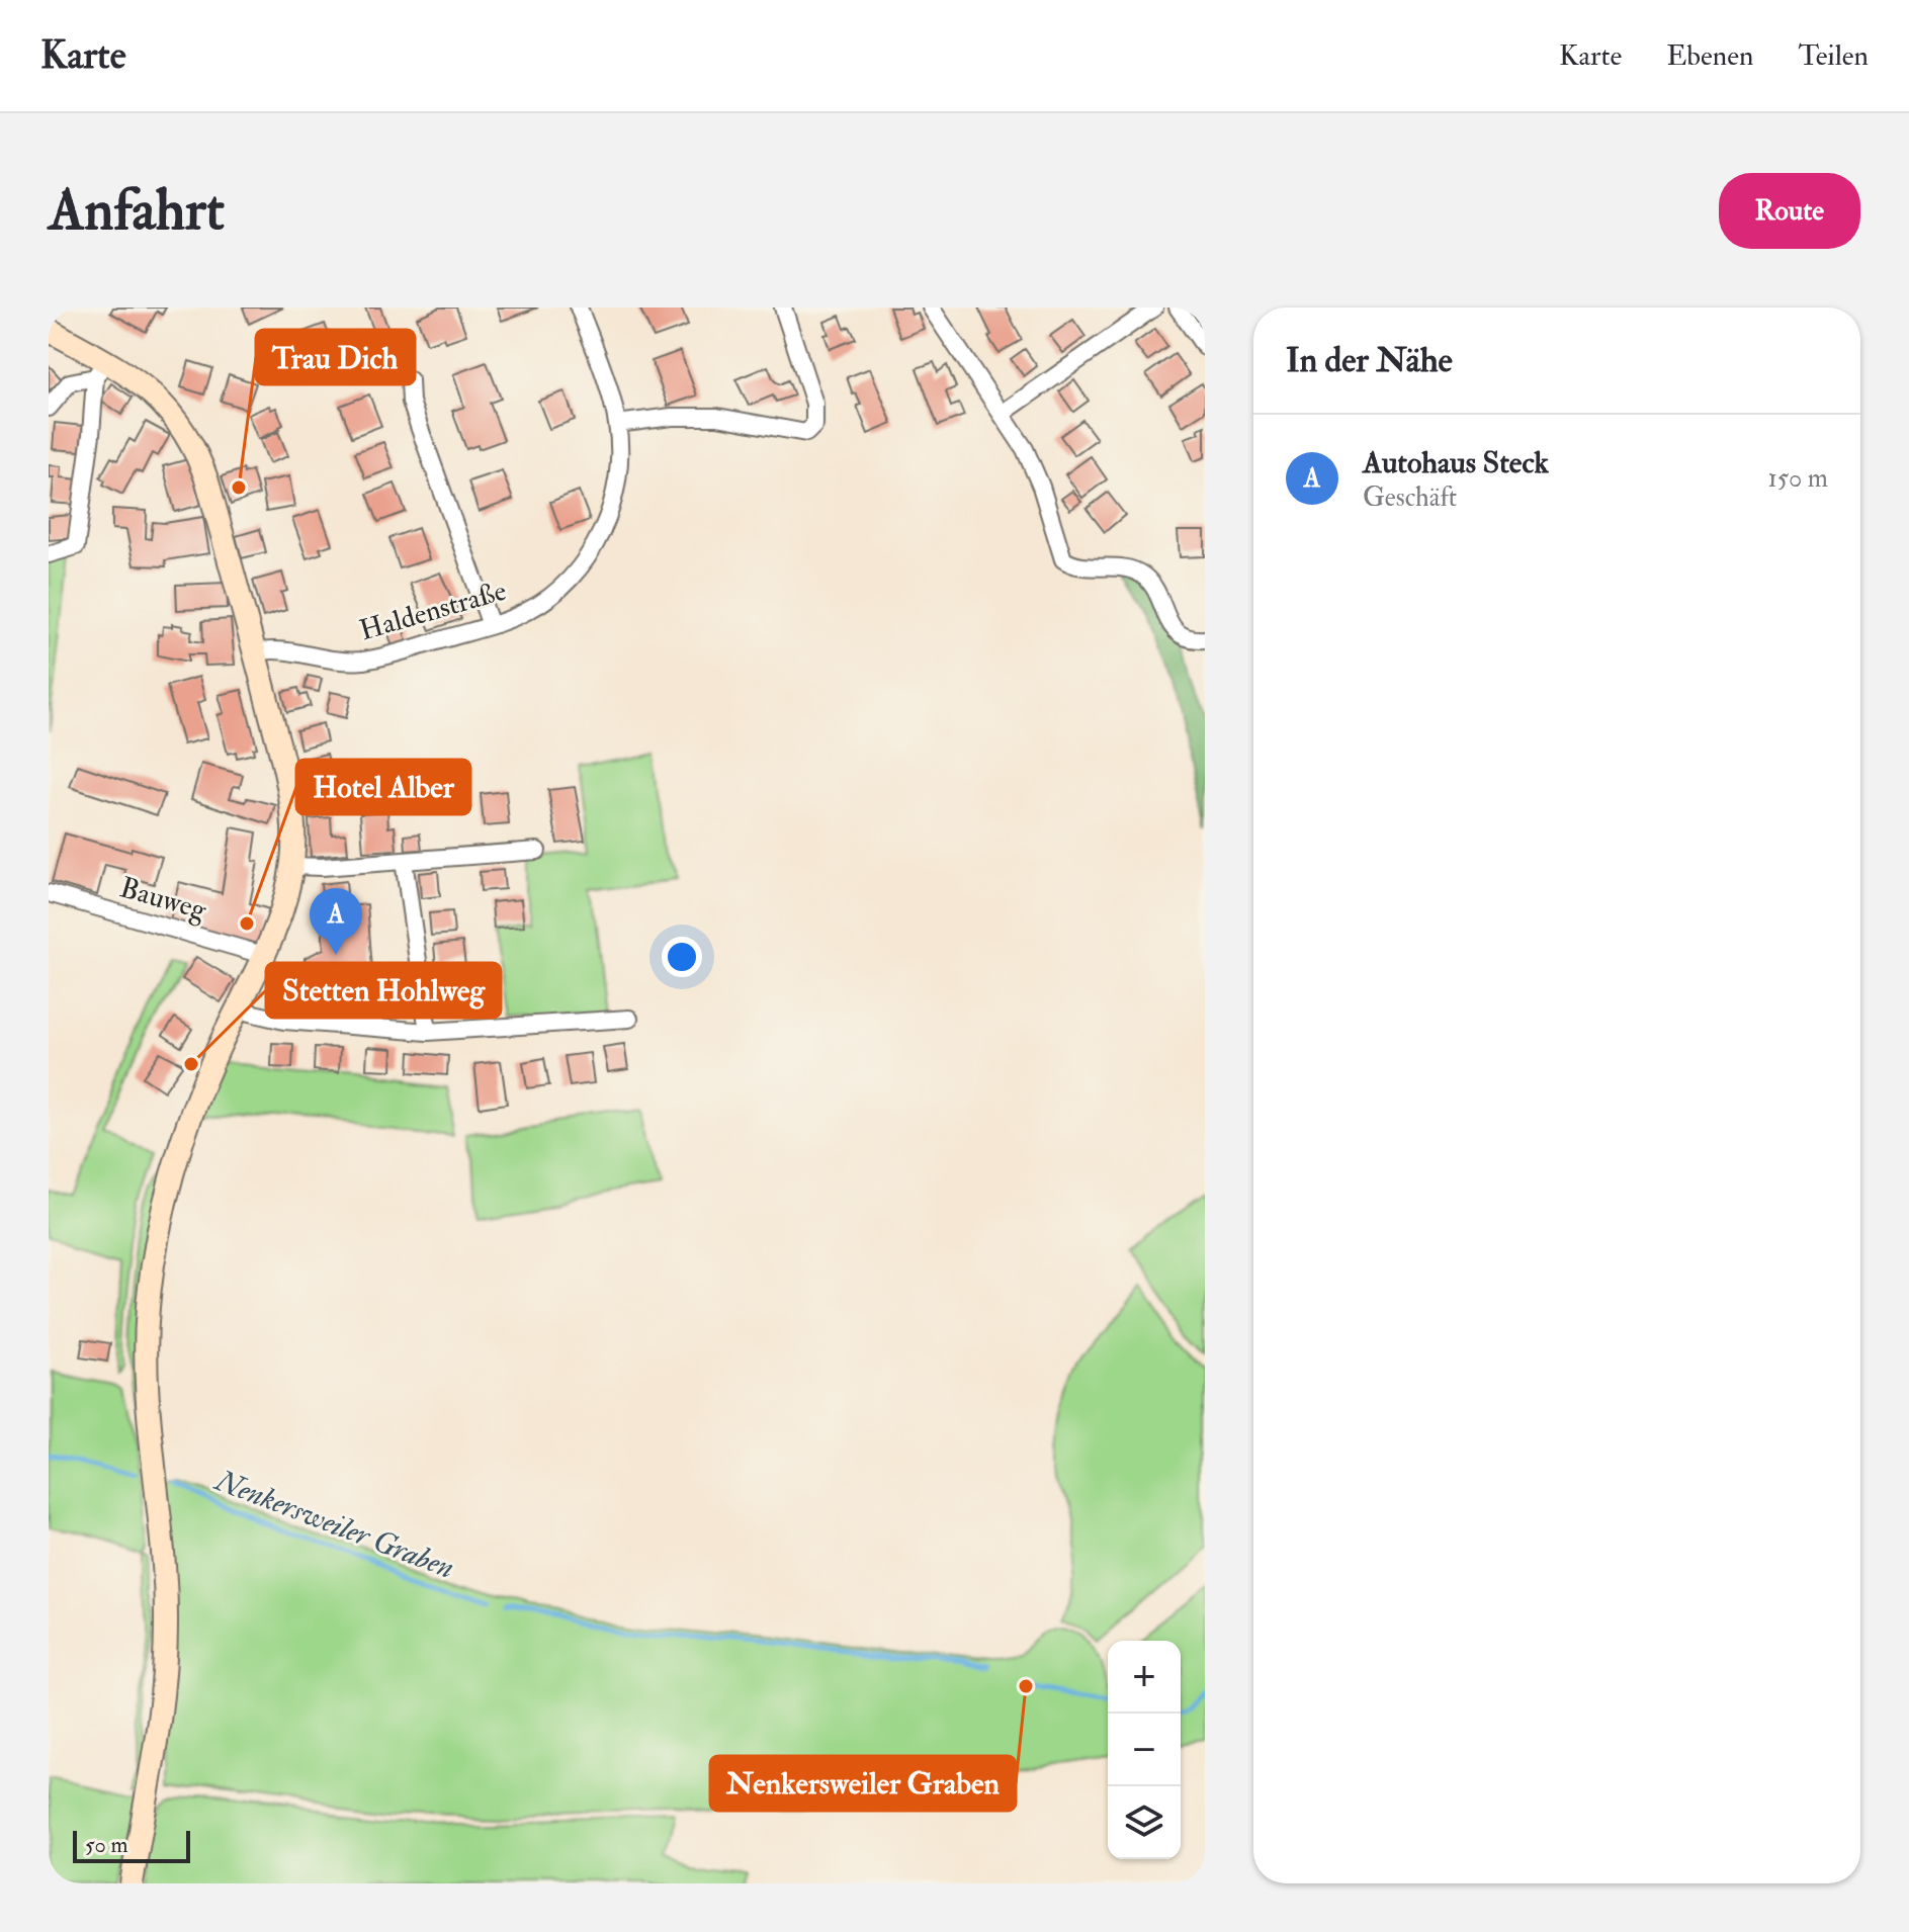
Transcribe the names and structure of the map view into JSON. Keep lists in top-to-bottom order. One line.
{"streets":{"street":["Haldenstraße","Bauweg"]},"water":["Nenkersweiler Graben"],"places":["Trau Dich","Hotel Alber","Stetten Hohlweg","Nenkersweiler Graben"],"scale_bar":"50 m","page":{"header":"Karte","nav":["Karte","Ebenen","Teilen"],"buttons":"Route","title":"Anfahrt","heading":"In der Nähe","list":[{"mark":"A","name":"Autohaus Steck","note":"Geschäft","value":"150 m"}],"pins":"A","map_buttons":["+","−"],"scale":"50 m"}}
